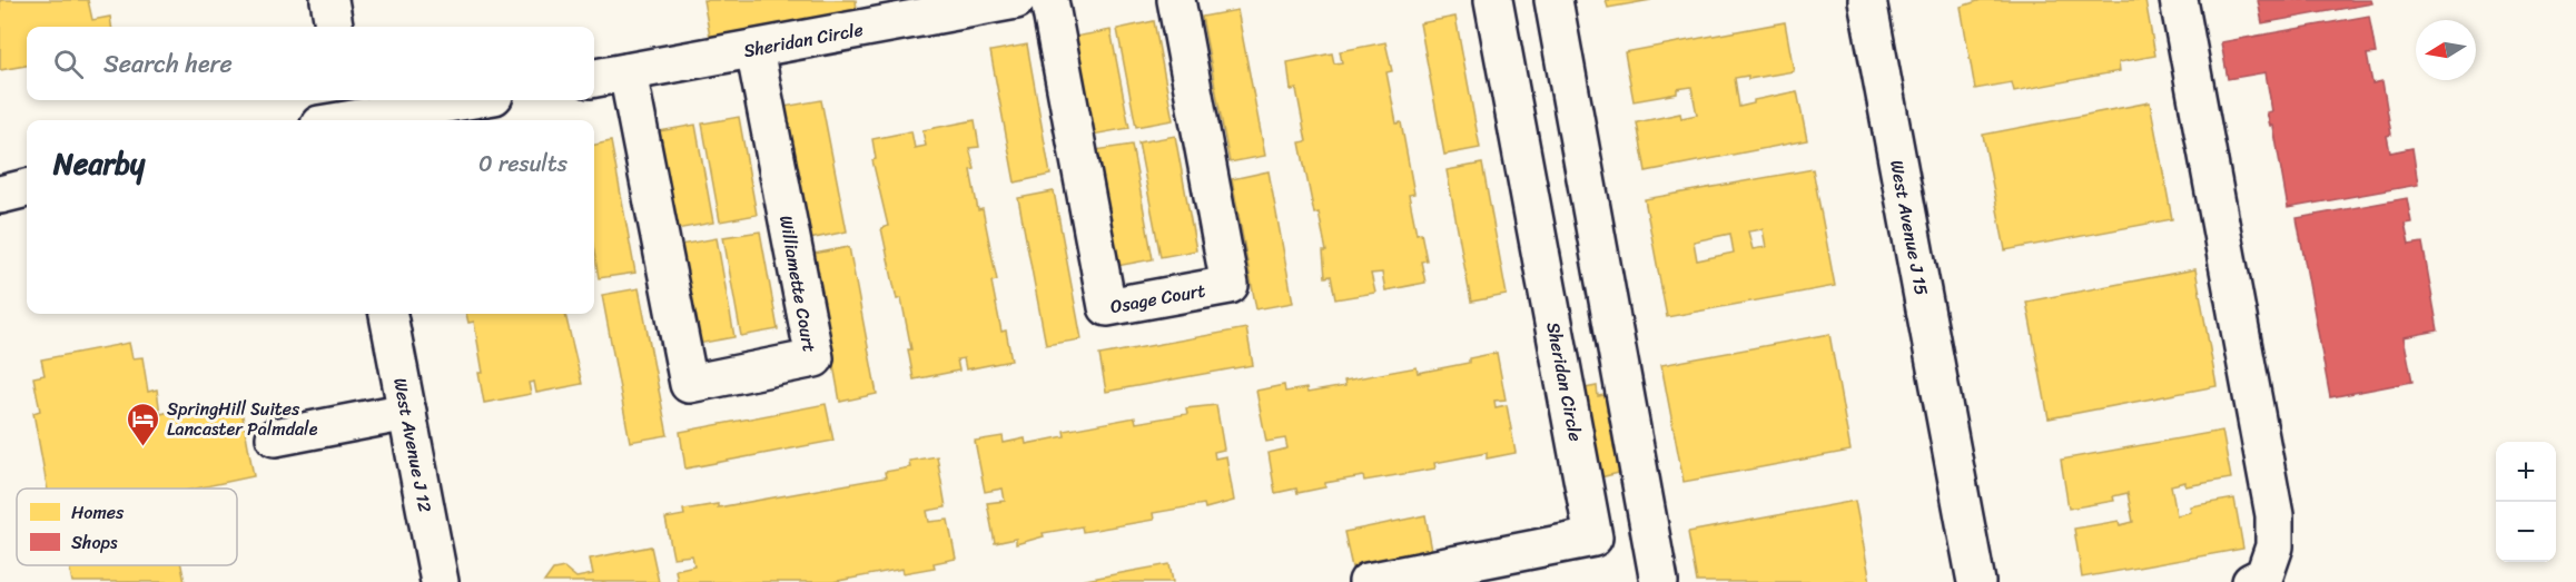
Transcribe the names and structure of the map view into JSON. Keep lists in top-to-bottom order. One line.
{"streets":{"street":["Sheridan Circle","West Avenue J 15","Williamette Court","Osage Court","West Avenue J 12"]},"crossings":[["Sheridan Circle","Williamette Court"]],"places":{"hotel":["SpringHill Suites Lancaster Palmdale"]},"legend":["Homes","Shops"],"north":"left","page":{"search":"Search here","heading":["Nearby","0 results"],"map_buttons":["+","−"]}}
